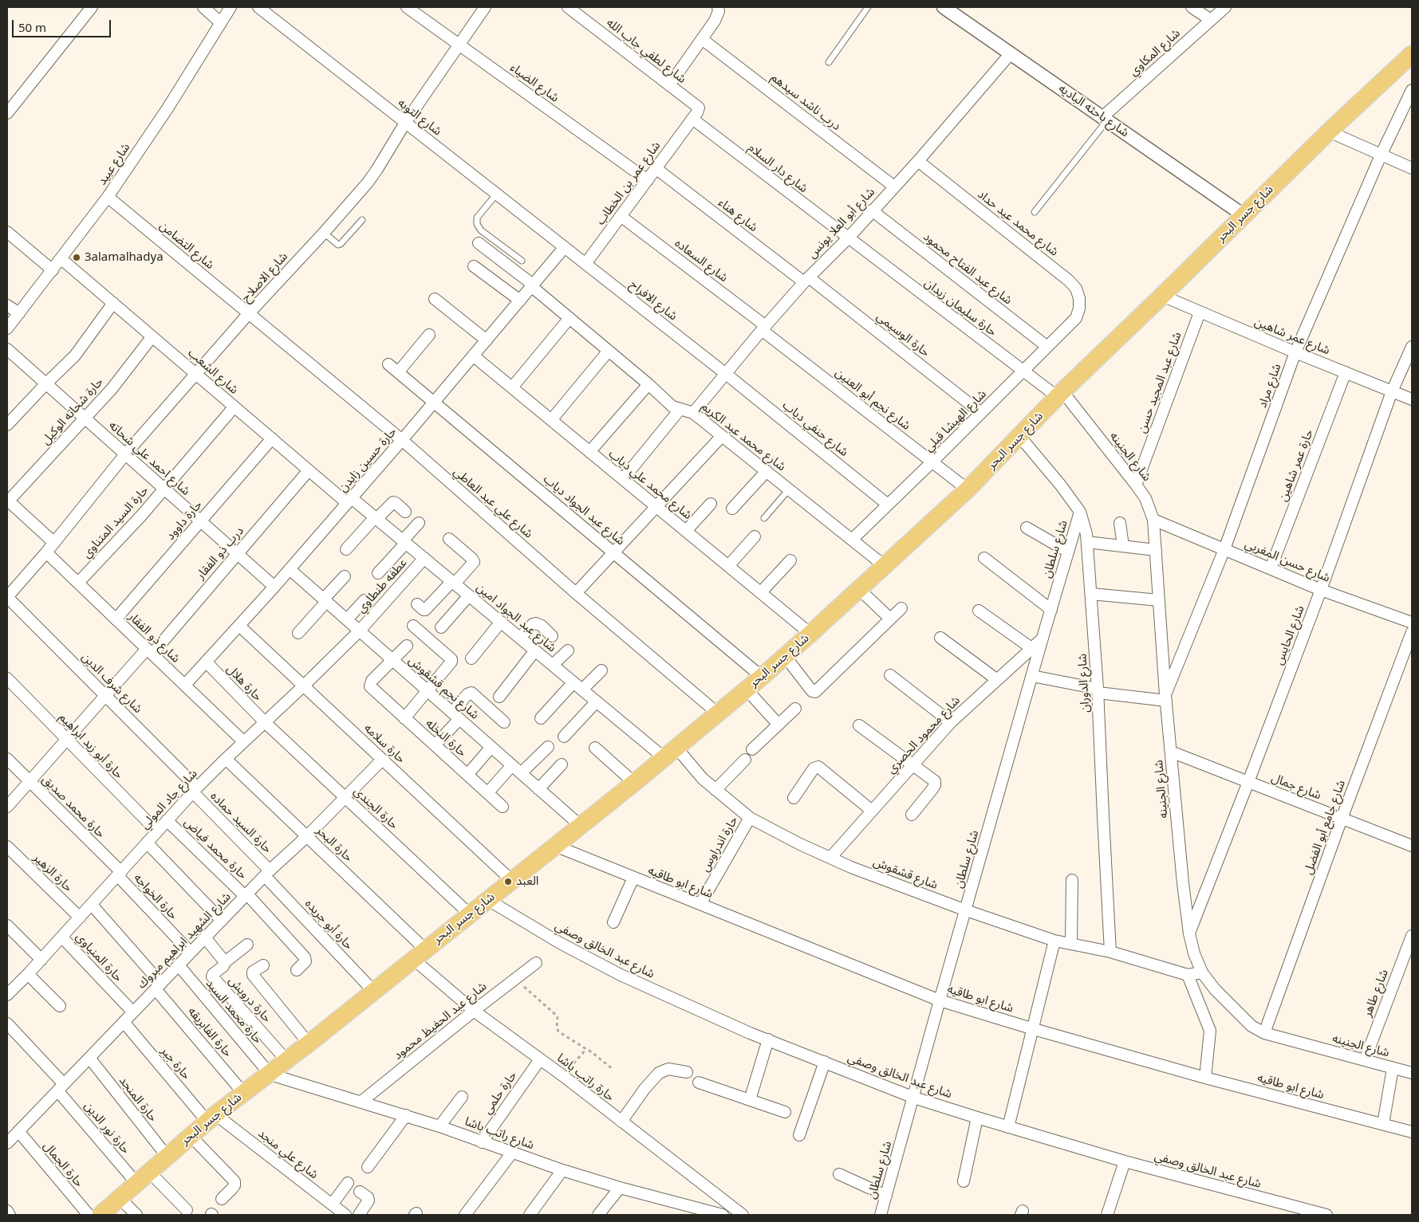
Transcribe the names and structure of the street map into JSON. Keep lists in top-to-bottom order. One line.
{"streets":{"main road":["شارع جسر البحر"],"street":["شارع لطفي جاب الله","شارع المكاوي","شارع الضياء","درب ناشد سيدهم","شارع باحثه الباديه","شارع التوبه","شارع عبيد","شارع دار السلام","شارع عمر بن الخطاب","شارع هناء","شارع أبو العلا يونس","شارع محمد عيد حداد","شارع التضامن","شارع السعاده","شارع عبد الفتاح محمود","شارع الاصلاح","شارع الافراح","حارة سليمان زيدان","حارة الوسيمي","شارع عمر شاهين","شارع الشعب","شارع عبد المجيد حسن","شارع مراد","شارع نجم أبو العنين","حارة شحاته الوكيل","شارع الهيشا قبلي","شارع حنفي دياب","شارع محمد عبد الكريم","شارع الجنينه","شارع احمد علي شحاته","حارة حسين زايدن","حارة عمر شاهين","شارع محمد علي دياب","شارع علي عبد العاطي","شارع عبد الجواد دياب","حارة داوود","حارة السيد المتناوي","شارع سلطان","درب ذو الفقار","شارع حسن المغربي","عطفه طنطاوي","شارع عبد الجواد امين","شارع الحايس","شارع ذو الفقار","شارع شرف الدين","حارة هلال","شارع الدوران","شارع نجم قشقوش","شارع محمود الحصري","حارة النخله","حارة سلامه","حارة أبو زيد ابراهيم","شارع جمال","شارع جاد المولي","حارة محمد صديق","حارة الجندي","حارة السيد حماده","شارع جامع أبو الفضل","حارة البحر","حارة اندراوس","حارة محمد فياض","حارة الزهير","شارع قشقوش","شارع ابو طاقيه","حارة الخواجه","حارة أبو جريده","شارع الشهيد ابراهيم مبروك","شارع عبد الخالق وصفي","حارة المنياوي","شارع طاهر","حارة درويش","حارة محمد السيد","شارع عبد الحفيظ محمود","حارة الفابريقه","حارة جبر","حارة راتب باشا","حارة حلمي","حارة المنجد","حارة نور الدين","شارع راتب باشا","شارع علي منجد","حارة الجمال"]},"crossings":[["شارع لطفي جاب الله","شارع دار السلام"],["شارع لطفي جاب الله","شارع عمر بن الخطاب"],["شارع المكاوي","شارع باحثه الباديه"],["شارع الضياء","شارع عمر بن الخطاب"],["شارع الضياء","شارع الاصلاح"],["درب ناشد سيدهم","شارع أبو العلا يونس"],["شارع باحثه الباديه","شارع جسر البحر"],["شارع باحثه الباديه","شارع أبو العلا يونس"],["شارع التوبه","شارع الاصلاح"],["شارع التوبه","شارع الافراح"],["شارع التوبه","حارة حسين زايدن"],["شارع عبيد","شارع التضامن"],["شارع عبيد","شارع الشعب"],["شارع دار السلام","شارع عمر بن الخطاب"],["شارع دار السلام","شارع أبو العلا يونس"],["شارع دار السلام","حارة سليمان زيدان"],["شارع عمر بن الخطاب","شارع هناء"],["شارع عمر بن الخطاب","شارع السعاده"],["شارع عمر بن الخطاب","شارع الافراح"],["شارع جسر البحر","حارة سليمان زيدان"],["شارع جسر البحر","شارع عمر شاهين"],["شارع جسر البحر","شارع نجم أبو العنين"],["شارع جسر البحر","شارع محمد عبد الكريم"],["شارع جسر البحر","شارع الجنينه"],["شارع جسر البحر","شارع محمد علي دياب"],["شارع جسر البحر","شارع علي عبد العاطي"],["شارع جسر البحر","شارع عبد الجواد دياب"],["شارع جسر البحر","شارع عبد الجواد امين"],["شارع جسر البحر","شارع الدوران"],["شارع جسر البحر","شارع نجم قشقوش"],["شارع جسر البحر","حارة سلامه"],["شارع جسر البحر","حارة الجندي"],["شارع جسر البحر","حارة البحر"],["شارع جسر البحر","شارع قشقوش"],["شارع جسر البحر","شارع ابو طاقيه"],["شارع جسر البحر","حارة أبو جريده"],["شارع جسر البحر","شارع عبد الخالق وصفي"],["شارع جسر البحر","حارة درويش"],["شارع جسر البحر","حارة محمد السيد"],["شارع جسر البحر","حارة الفابريقه"],["شارع جسر البحر","حارة جبر"],["شارع جسر البحر","حارة راتب باشا"],["شارع جسر البحر","حارة المنجد"],["شارع جسر البحر","حارة نور الدين"],["شارع جسر البحر","شارع راتب باشا"],["شارع جسر البحر","شارع علي منجد"],["شارع هناء","شارع أبو العلا يونس"],["شارع هناء","حارة الوسيمي"],["شارع أبو العلا يونس","شارع محمد عيد حداد"],["شارع أبو العلا يونس","شارع السعاده"],["شارع أبو العلا يونس","شارع عبد الفتاح محمود"],["شارع أبو العلا يونس","شارع الافراح"],["شارع أبو العلا يونس","حارة سليمان زيدان"],["شارع أبو العلا يونس","حارة الوسيمي"],["شارع أبو العلا يونس","شارع نجم أبو العنين"],["شارع أبو العلا يونس","شارع حنفي دياب"],["شارع أبو العلا يونس","شارع محمد عبد الكريم"],["شارع محمد عيد حداد","شارع الهيشا قبلي"],["شارع التضامن","شارع الاصلاح"],["شارع التضامن","شارع علي عبد العاطي"],["شارع السعاده","شارع نجم أبو العنين"],["شارع عبد الفتاح محمود","شارع الهيشا قبلي"],["شارع الاصلاح","شارع الشعب"],["شارع الاصلاح","شارع احمد علي شحاته"],["شارع الاصلاح","شارع علي عبد العاطي"],["شارع الاصلاح","شارع ذو الفقار"],["شارع الاصلاح","شارع شرف الدين"],["شارع الافراح","شارع حنفي دياب"],["شارع الافراح","حارة حسين زايدن"],["حارة سليمان زيدان","شارع الهيشا قبلي"],["حارة سليمان زيدان","شارع الجنينه"],["حارة الوسيمي","شارع الهيشا قبلي"],["شارع عمر شاهين","شارع عبد المجيد حسن"],["شارع عمر شاهين","شارع مراد"],["شارع عمر شاهين","حارة عمر شاهين"],["شارع عمر شاهين","شارع الحايس"],["شارع الشعب","حارة شحاته الوكيل"],["شارع الشعب","حارة حسين زايدن"],["شارع الشعب","حارة داوود"],["شارع الشعب","حارة السيد المتناوي"],["شارع الشعب","درب ذو الفقار"],["شارع الشعب","شارع عبد الجواد امين"],["شارع عبد المجيد حسن","شارع الجنينه"],["شارع مراد","شارع الجنينه"],["شارع مراد","شارع حسن المغربي"],["شارع نجم أبو العنين","شارع الهيشا قبلي"],["حارة شحاته الوكيل","شارع احمد علي شحاته"],["شارع الهيشا قبلي","شارع حنفي دياب"],["شارع الهيشا قبلي","شارع محمد عبد الكريم"],["شارع محمد عبد الكريم","حارة حسين زايدن"],["شارع الجنينه","شارع حسن المغربي"],["شارع الجنينه","شارع الحايس"],["شارع الجنينه","شارع جمال"],["شارع الجنينه","شارع جامع أبو الفضل"],["شارع الجنينه","شارع قشقوش"],["شارع الجنينه","شارع طاهر"],["شارع احمد علي شحاته","حارة حسين زايدن"],["شارع احمد علي شحاته","حارة داوود"],["شارع احمد علي شحاته","حارة السيد المتناوي"],["شارع احمد علي شحاته","درب ذو الفقار"],["حارة حسين زايدن","شارع محمد علي دياب"],["حارة حسين زايدن","شارع علي عبد العاطي"],["حارة حسين زايدن","شارع عبد الجواد دياب"],["حارة حسين زايدن","شارع عبد الجواد امين"],["حارة حسين زايدن","شارع ذو الفقار"],["حارة حسين زايدن","حارة هلال"],["حارة حسين زايدن","شارع نجم قشقوش"],["حارة حسين زايدن","حارة سلامه"],["حارة عمر شاهين","شارع حسن المغربي"],["حارة داوود","شارع ذو الفقار"],["حارة السيد المتناوي","شارع ذو الفقار"],["شارع سلطان","شارع الدوران"],["شارع سلطان","شارع محمود الحصري"],["شارع سلطان","شارع قشقوش"],["شارع سلطان","شارع ابو طاقيه"],["شارع سلطان","شارع عبد الخالق وصفي"],["درب ذو الفقار","شارع ذو الفقار"],["درب ذو الفقار","شارع شرف الدين"],["درب ذو الفقار","حارة أبو زيد ابراهيم"],["درب ذو الفقار","حارة محمد صديق"],["شارع حسن المغربي","شارع الحايس"],["عطفه طنطاوي","شارع عبد الجواد امين"],["عطفه طنطاوي","شارع نجم قشقوش"],["عطفه طنطاوي","شارع جاد المولي"],["شارع عبد الجواد امين","شارع قشقوش"],["شارع الحايس","شارع جمال"],["شارع ذو الفقار","شارع جاد المولي"],["شارع شرف الدين","شارع جاد المولي"],["شارع شرف الدين","حارة السيد حماده"],["حارة هلال","شارع جاد المولي"],["حارة هلال","حارة الجندي"],["شارع الدوران","شارع قشقوش"],["شارع نجم قشقوش","حارة النخله"],["شارع نجم قشقوش","شارع جاد المولي"],["شارع محمود الحصري","شارع قشقوش"],["حارة سلامه","شارع جاد المولي"],["حارة سلامه","شارع الشهيد ابراهيم مبروك"],["حارة أبو زيد ابراهيم","شارع جاد المولي"],["شارع جمال","شارع جامع أبو الفضل"],["شارع جاد المولي","حارة محمد صديق"],["شارع جاد المولي","حارة الجندي"],["شارع جاد المولي","حارة السيد حماده"],["شارع جاد المولي","حارة البحر"],["شارع جاد المولي","حارة محمد فياض"],["شارع جاد المولي","حارة الزهير"],["شارع جاد المولي","حارة الخواجه"],["شارع جاد المولي","حارة المنياوي"],["شارع جاد المولي","حارة الفابريقه"],["حارة محمد صديق","حارة الخواجه"],["حارة الجندي","شارع الشهيد ابراهيم مبروك"],["حارة السيد حماده","حارة أبو جريده"],["حارة السيد حماده","شارع الشهيد ابراهيم مبروك"],["حارة البحر","شارع الشهيد ابراهيم مبروك"],["حارة البحر","حارة راتب باشا"],["حارة اندراوس","شارع قشقوش"],["حارة اندراوس","شارع ابو طاقيه"],["حارة محمد فياض","شارع الشهيد ابراهيم مبروك"],["حارة الخواجه","شارع الشهيد ابراهيم مبروك"],["حارة أبو جريده","شارع الشهيد ابراهيم مبروك"],["شارع الشهيد ابراهيم مبروك","حارة المنياوي"],["شارع الشهيد ابراهيم مبروك","حارة درويش"],["شارع الشهيد ابراهيم مبروك","حارة محمد السيد"],["شارع الشهيد ابراهيم مبروك","حارة الفابريقه"],["شارع الشهيد ابراهيم مبروك","حارة جبر"],["شارع الشهيد ابراهيم مبروك","حارة المنجد"],["شارع الشهيد ابراهيم مبروك","حارة نور الدين"],["شارع الشهيد ابراهيم مبروك","حارة الجمال"],["حارة محمد السيد","شارع راتب باشا"],["شارع عبد الحفيظ محمود","حارة راتب باشا"],["شارع عبد الحفيظ محمود","شارع راتب باشا"],["حارة جبر","شارع علي منجد"],["حارة راتب باشا","حارة حلمي"],["حارة حلمي","شارع راتب باشا"]],"places":["3alamalhadya","العبد"],"scale_bar":"50 m"}
